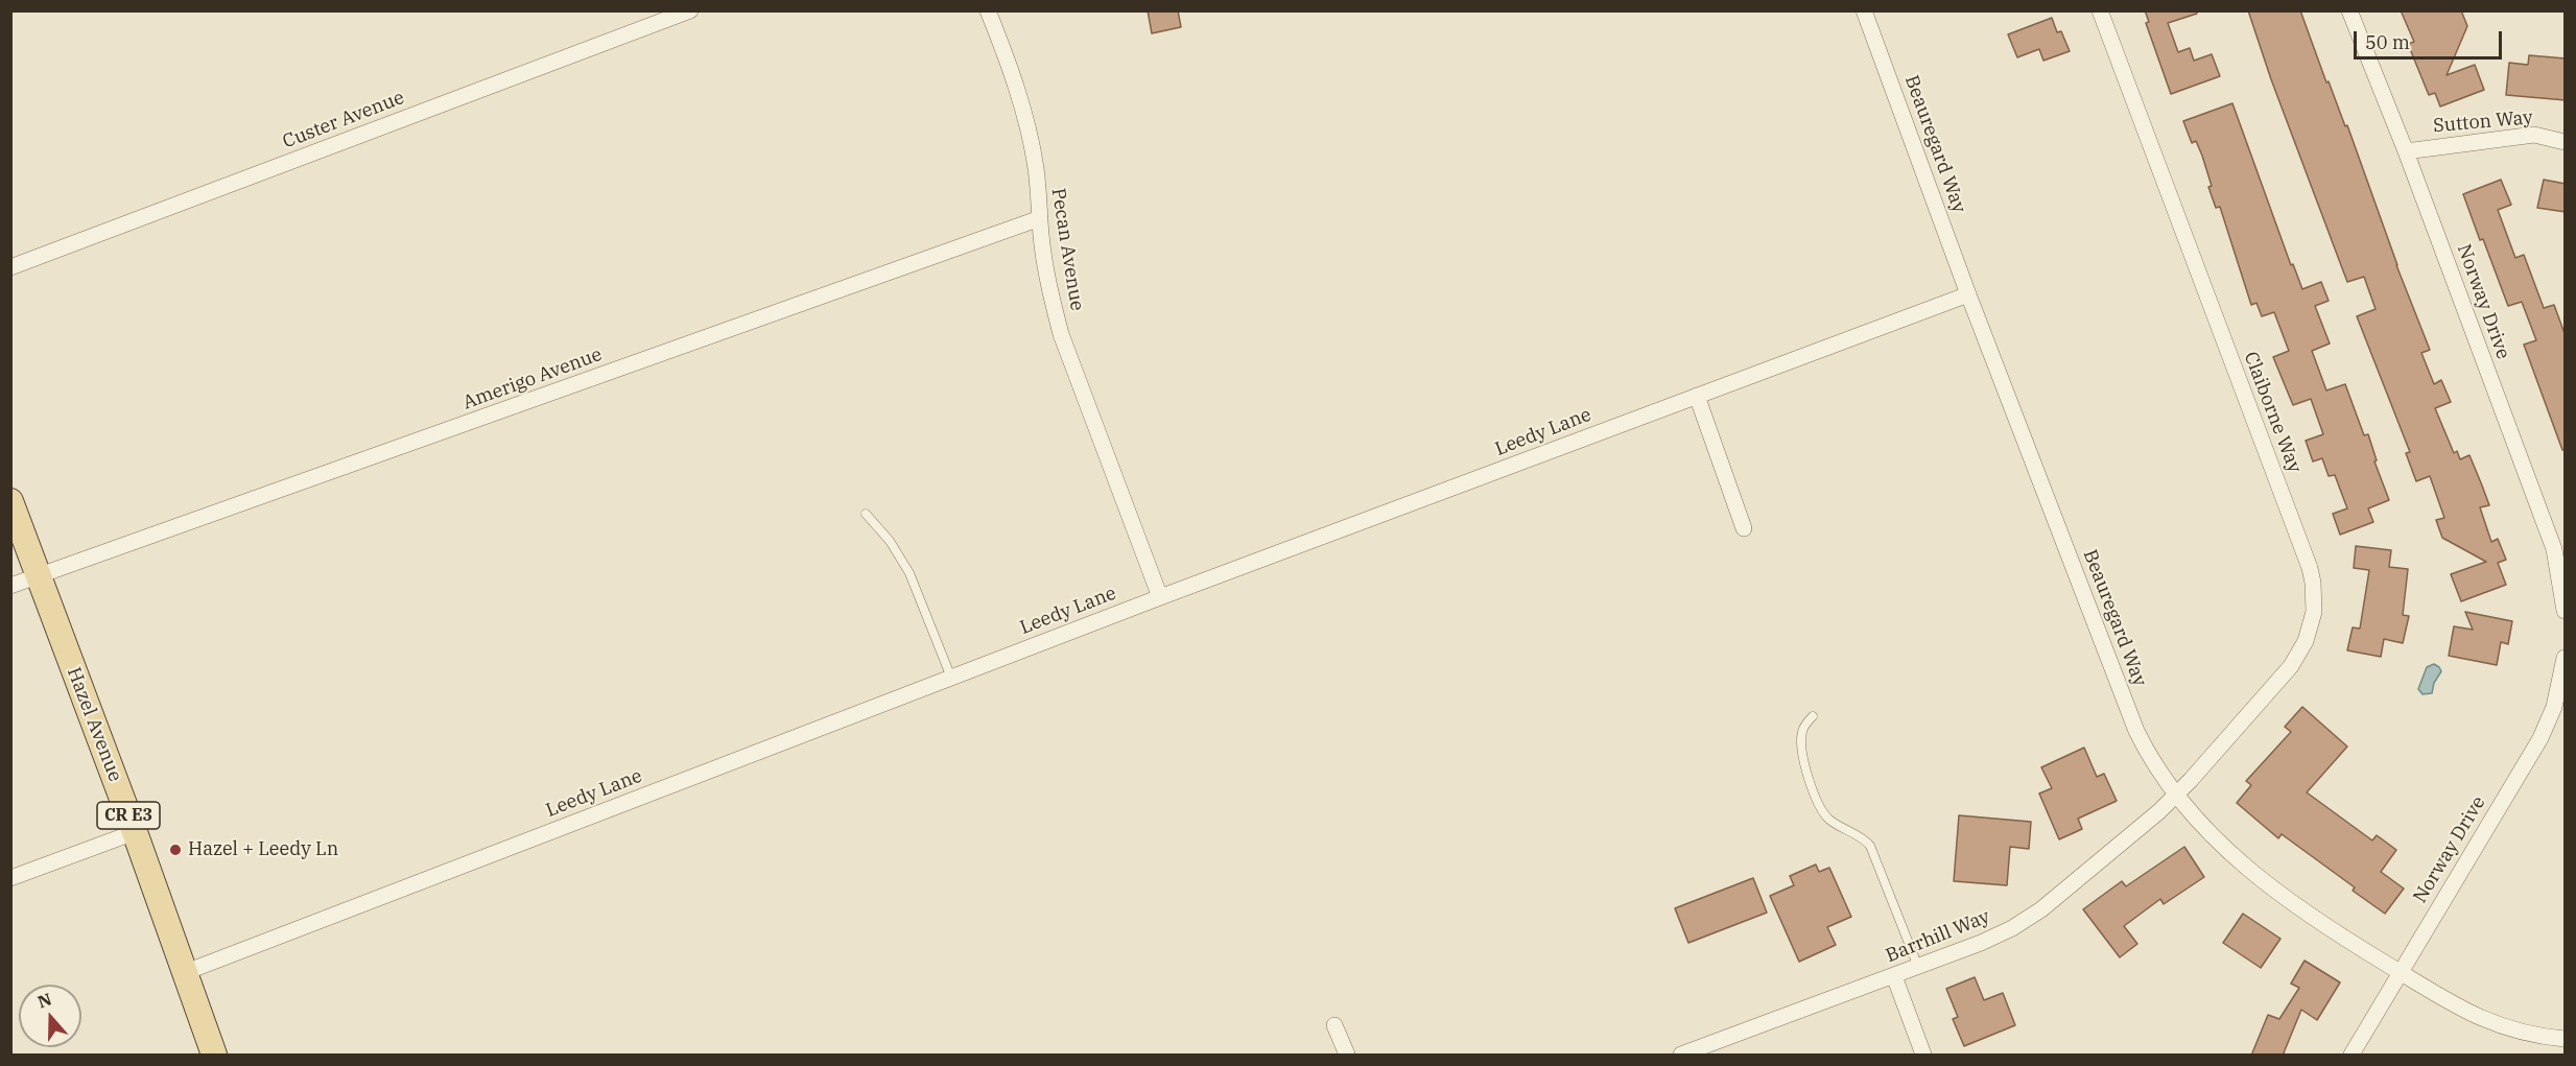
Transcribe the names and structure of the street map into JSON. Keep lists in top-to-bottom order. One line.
{"streets":{"main road":["Hazel Avenue","CR E3"],"street":["Custer Avenue","Sutton Way","Beauregard Way","Pecan Avenue","Norway Drive","Amerigo Avenue","Claiborne Way","Leedy Lane","Barrhill Way"]},"crossings":[["Sutton Way","Norway Drive"],["Beauregard Way","Norway Drive"],["Beauregard Way","Claiborne Way"],["Beauregard Way","Leedy Lane"],["Beauregard Way","Barrhill Way"],["Pecan Avenue","Amerigo Avenue"],["Pecan Avenue","Leedy Lane"],["Amerigo Avenue","Hazel Avenue"],["Claiborne Way","Barrhill Way"],["Leedy Lane","Hazel Avenue"]],"places":["Hazel + Leedy Ln"],"scale_bar":"50 m","north":"top"}
